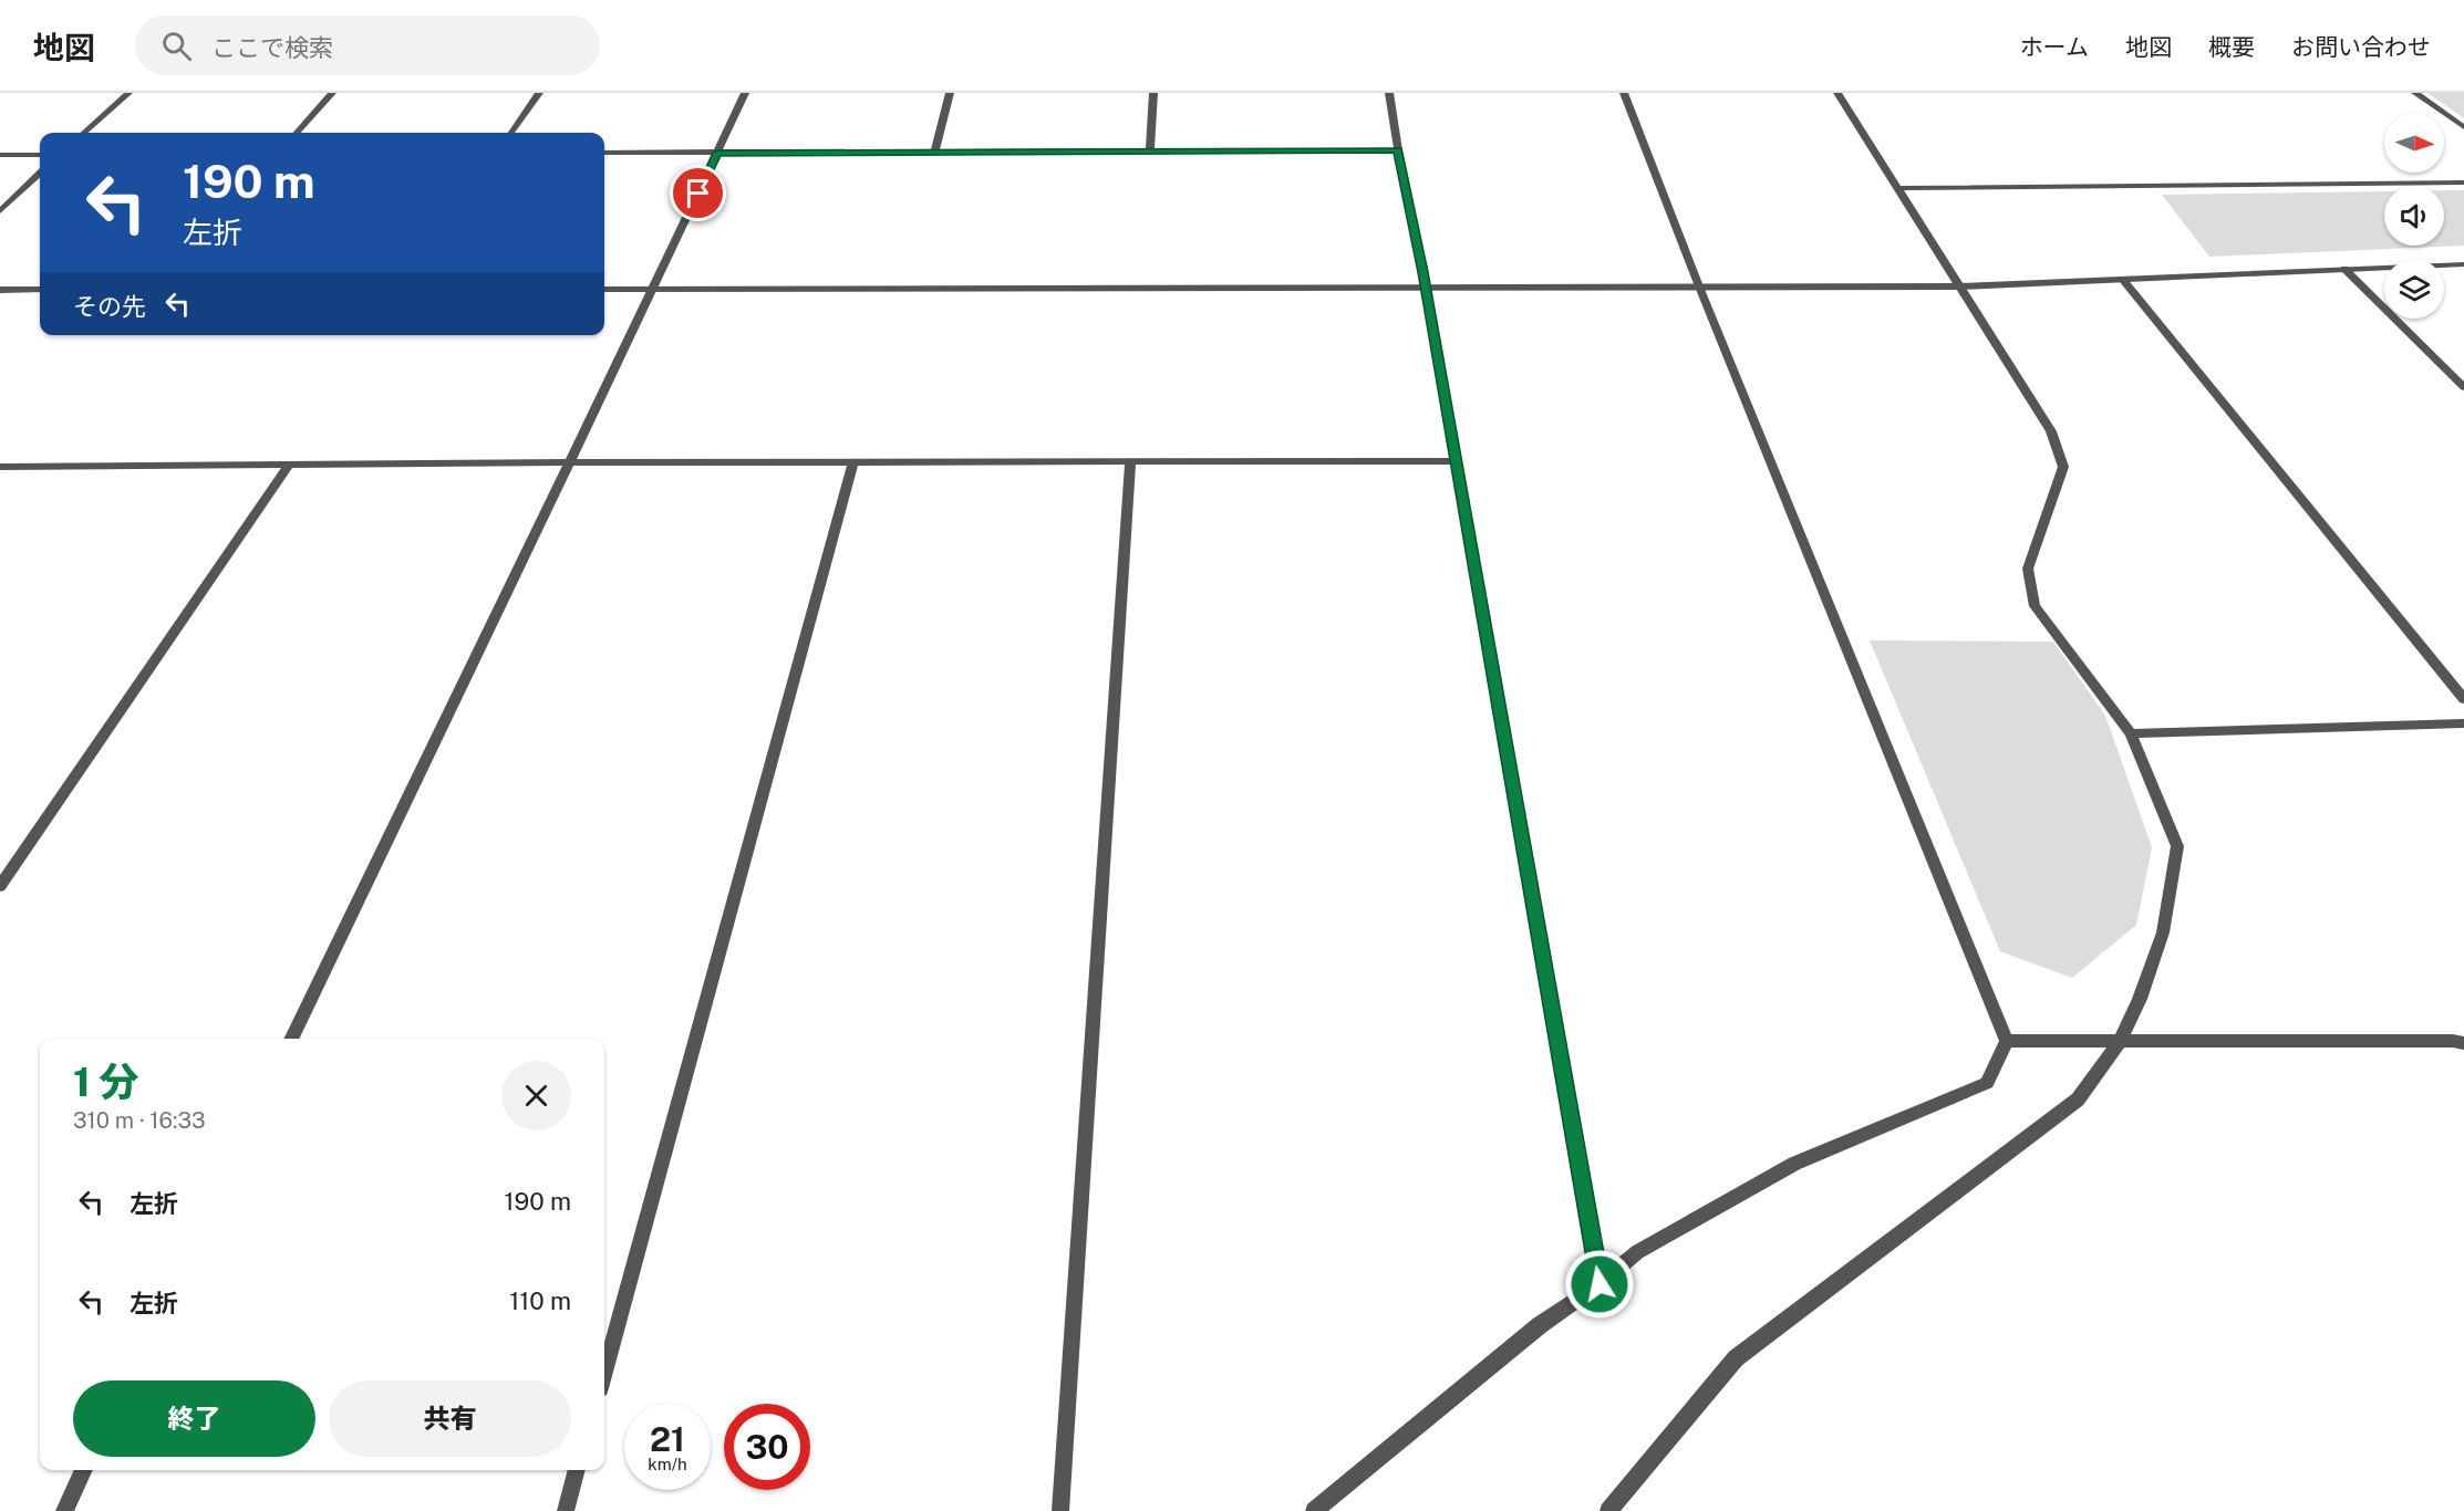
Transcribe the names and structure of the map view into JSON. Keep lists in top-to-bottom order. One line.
{"north":"right","page":{"header":"地図","search":"ここで検索","nav":["ホーム","地図","概要","お問い合わせ"],"turn":["190 m","左折"],"then":"その先","heading":["1 分","310 m · 16:33"],"list":[{"name":"左折","value":"190 m"},{"name":"左折","value":"110 m"}],"buttons":["終了","共有"],"speed":"21 km/h","limit":"30"}}
